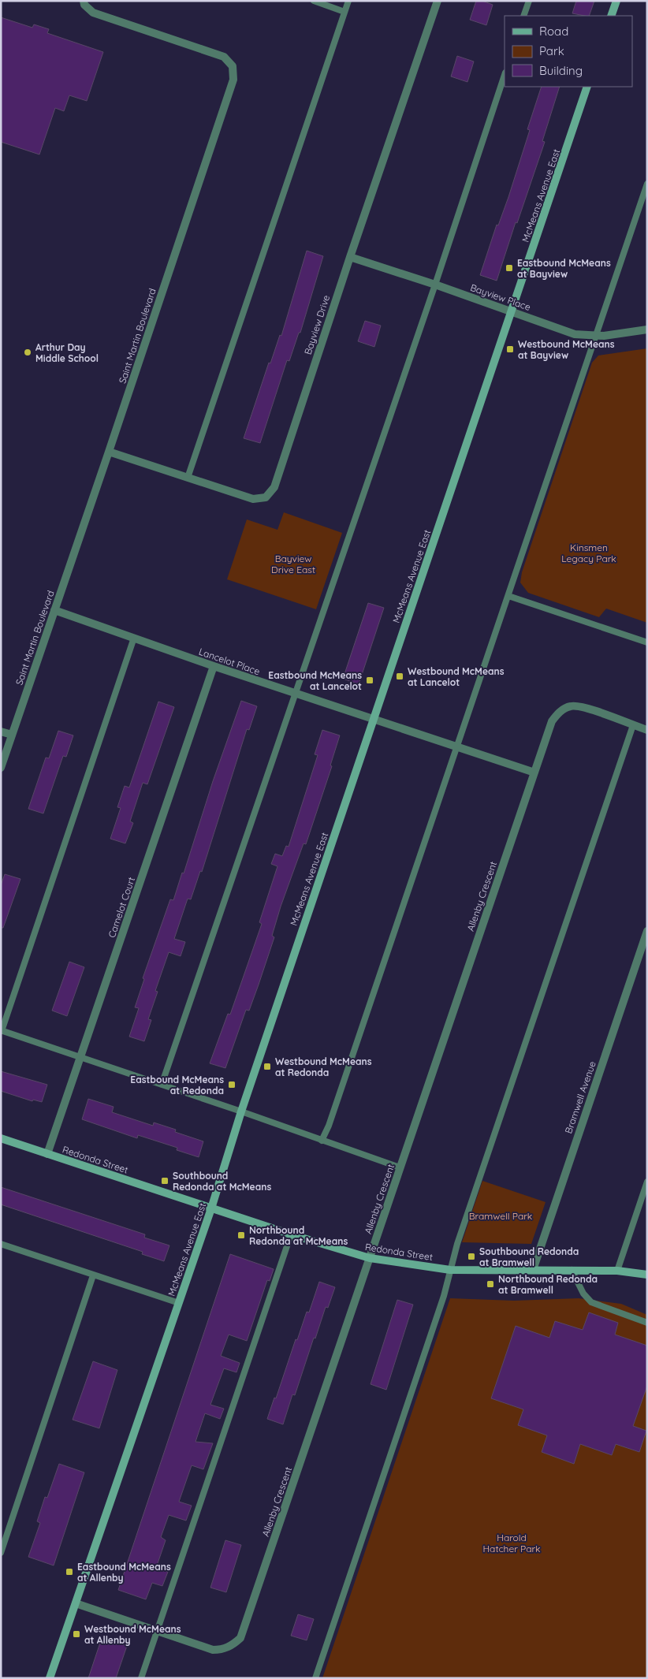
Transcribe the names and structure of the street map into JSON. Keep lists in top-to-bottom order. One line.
{"streets":{"street":["McMeans Avenue East","Bayview Place","Bayview Drive","Saint Martin Boulevard","Lancelot Place","Allenby Crescent","Camelot Court","Bramwell Avenue","Redonda Street"]},"crossings":[["McMeans Avenue East","Bayview Place"],["McMeans Avenue East","Lancelot Place"],["McMeans Avenue East","Allenby Crescent"],["McMeans Avenue East","Redonda Street"],["Bayview Place","Bayview Drive"],["Bayview Drive","Saint Martin Boulevard"],["Saint Martin Boulevard","Lancelot Place"],["Lancelot Place","Allenby Crescent"],["Lancelot Place","Camelot Court"],["Allenby Crescent","Redonda Street"],["Camelot Court","Redonda Street"],["Bramwell Avenue","Redonda Street"]],"parks":["Kinsmen Legacy Park","Bayview Drive East","Bramwell Park","Harold Hatcher Park"],"places":{"transit":["Eastbound McMeans at Bayview","Westbound McMeans at Bayview","Westbound McMeans at Lancelot","Eastbound McMeans at Lancelot","Westbound McMeans at Redonda","Eastbound McMeans at Redonda","Southbound Redonda at McMeans","Northbound Redonda at McMeans","Southbound Redonda at Bramwell","Northbound Redonda at Bramwell","Eastbound McMeans at Allenby","Westbound McMeans at Allenby"],"other":["Arthur Day Middle School"]},"legend":["Road","Park","Building"]}
